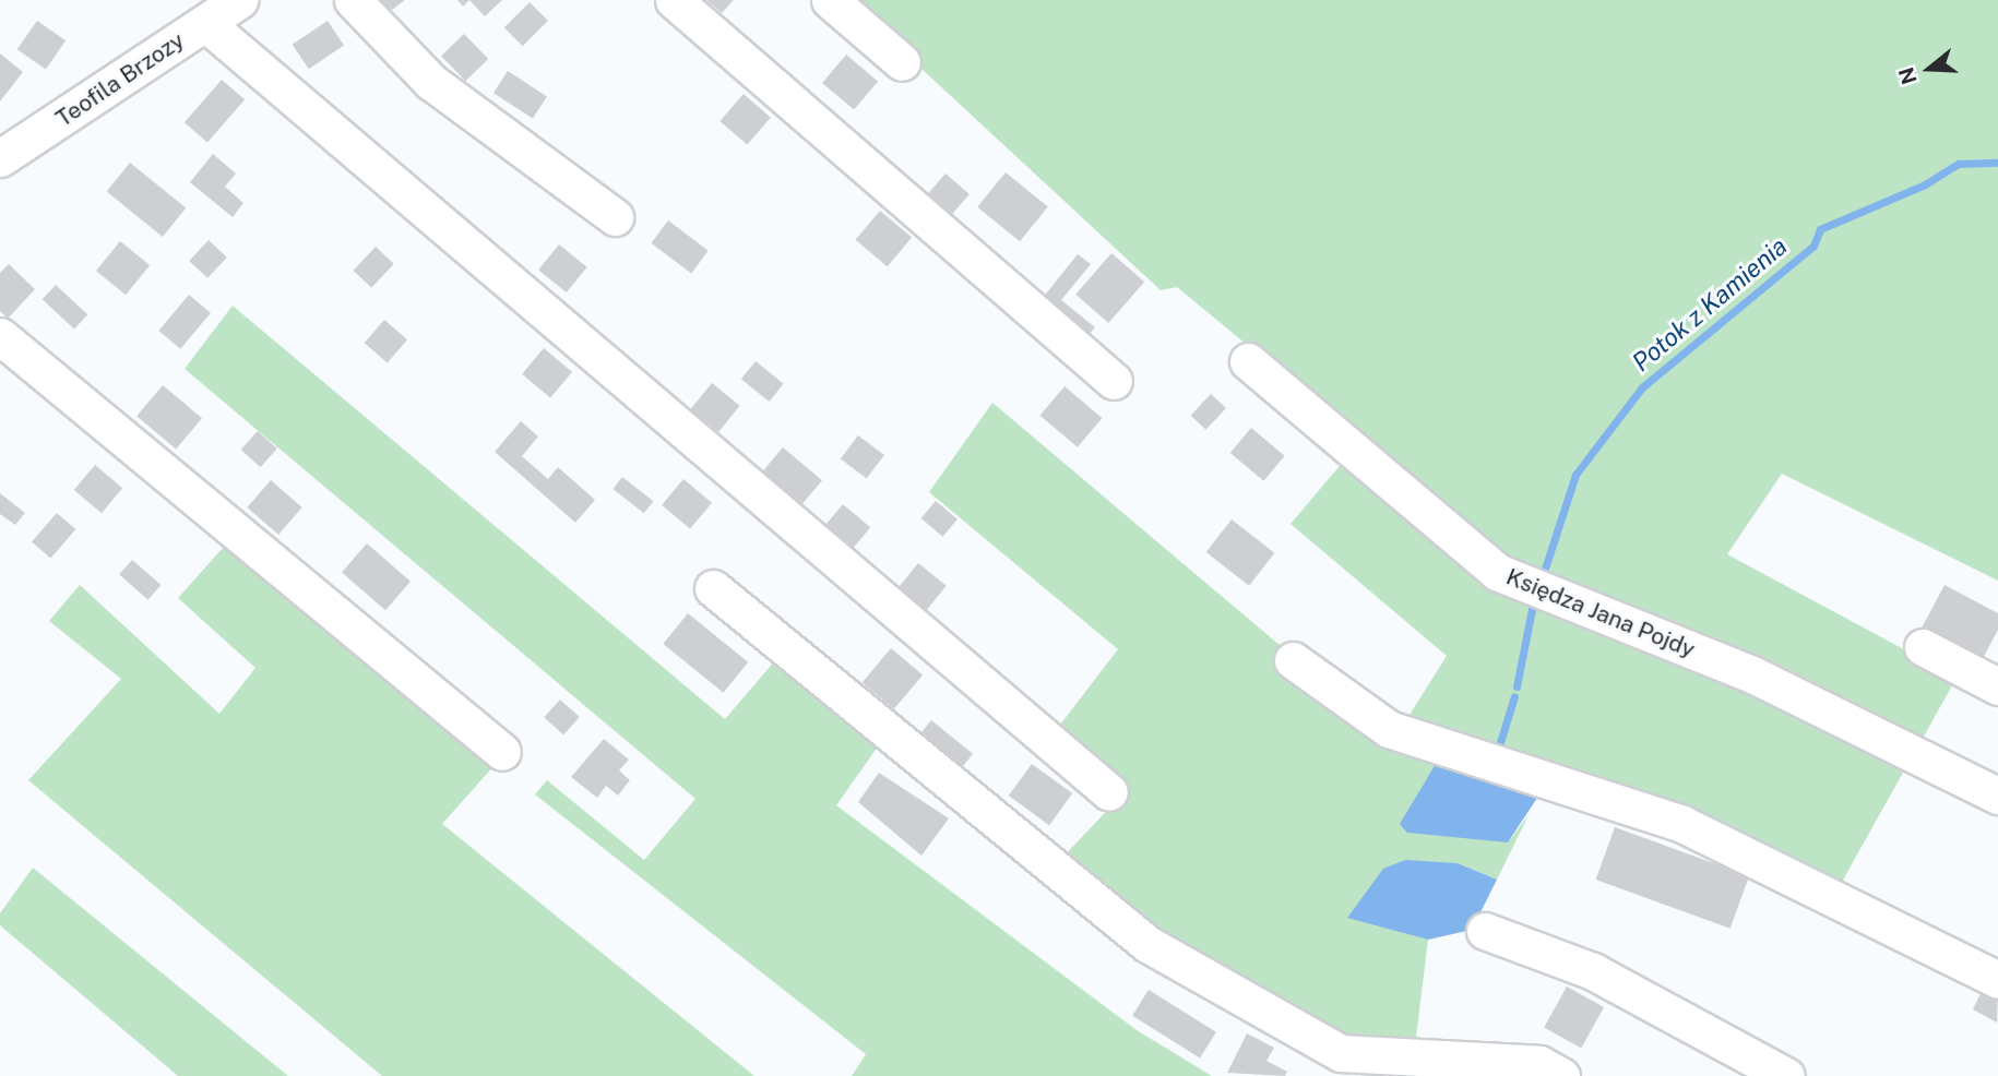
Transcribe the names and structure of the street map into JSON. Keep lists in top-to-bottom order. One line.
{"streets":{"street":["Teofila Brzozy","Księdza Jana Pojdy"]},"water":["Potok z Kamienia"],"north":"left"}
